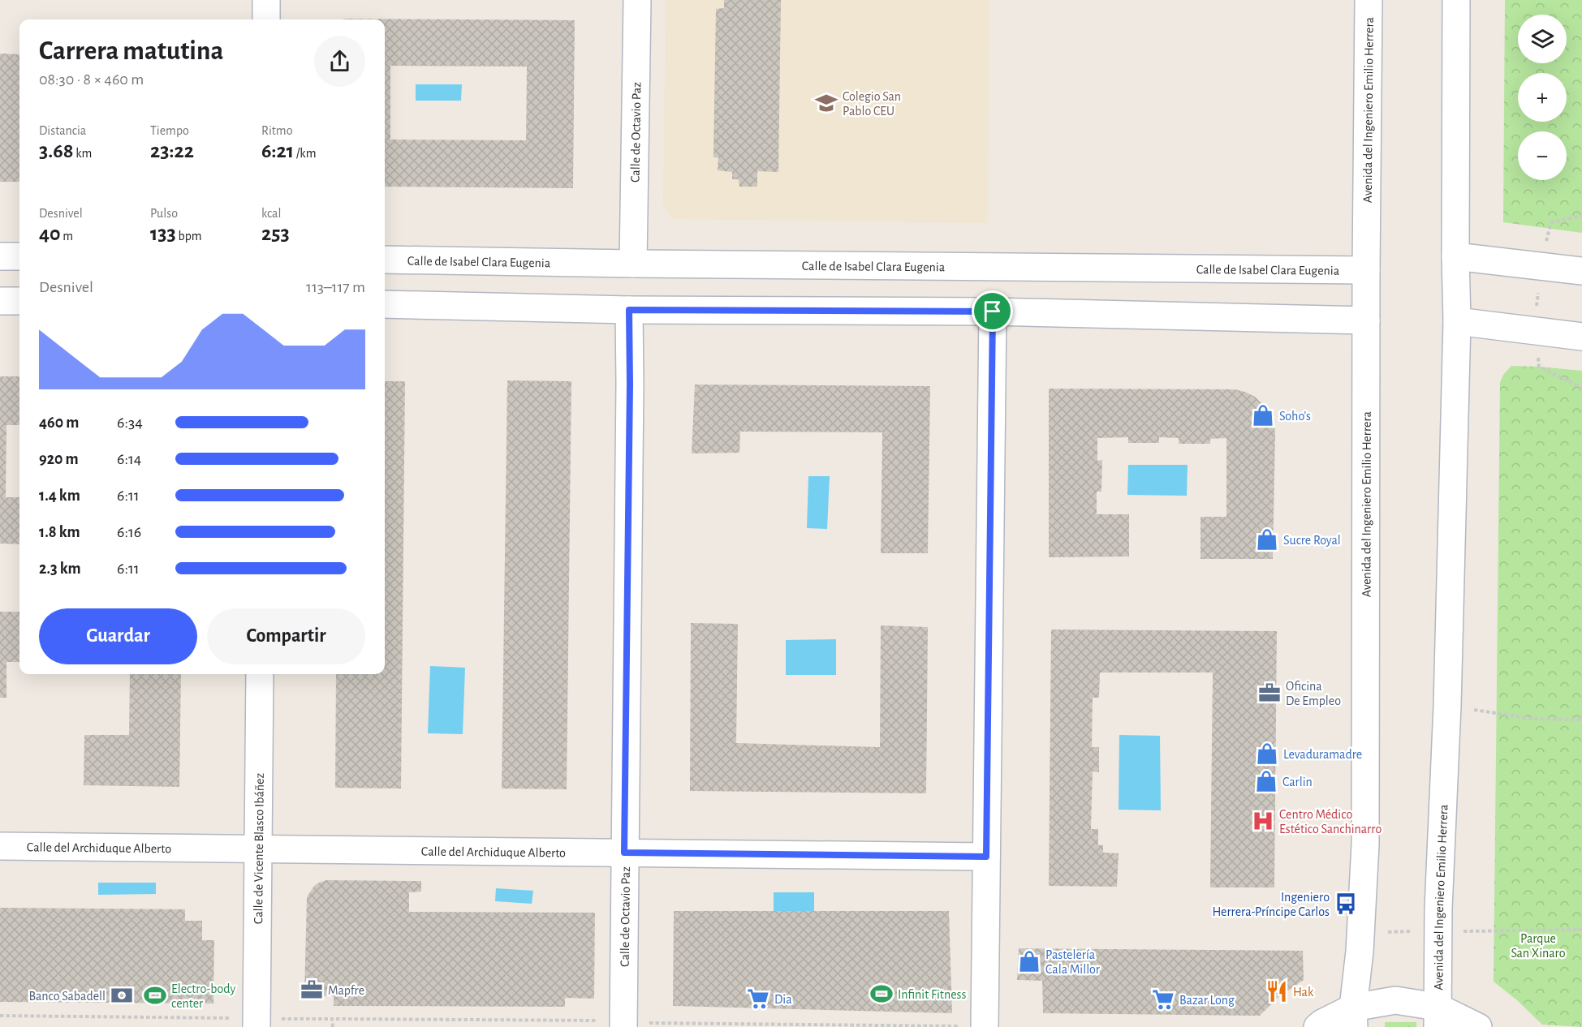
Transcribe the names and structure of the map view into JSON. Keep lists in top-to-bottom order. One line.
{"streets":{"street":["Avenida del Ingeniero Emilio Herrera","Calle de Octavio Paz","Calle de Isabel Clara Eugenia","Calle del Archiduque Alberto","Calle de Vicente Blasco Ibáñez"]},"crossings":[["Avenida del Ingeniero Emilio Herrera","Calle de Isabel Clara Eugenia"],["Calle de Octavio Paz","Calle de Isabel Clara Eugenia"],["Calle de Octavio Paz","Calle del Archiduque Alberto"],["Calle del Archiduque Alberto","Calle de Vicente Blasco Ibáñez"]],"parks":["Parque San Xinaro"],"places":{"school or university":["Colegio San Pablo CEU"],"shop":["Soho's","Sucre Royal","Levaduramadre","Carlin","Pastelería Cala Millor"],"office":["Oficina De Empleo","Mapfre"],"hospital":["Centro Médico Estético Sanchinarro"],"bus stop":["Ingeniero Herrera-Príncipe Carlos"],"restaurant":["Hak"],"sports":["Infinit Fitness","Electro-body center"],"bank":["Banco Sabadell"],"supermarket":["Dia","Bazar Long"]},"page":{"map_buttons":["+","−"],"heading":["Carrera matutina","08:30 · 8 × 460 m"],"stats":[["Distancia","3.68 km"],["Tiempo","23:22"],["Ritmo","6:21 /km"],["Desnivel","40 m"],["Pulso","133 bpm"],["kcal","253"]],"chart":["Desnivel","113–117 m"],"list":[{"name":"460 m","note":"6:34"},{"name":"920 m","note":"6:14"},{"name":"1.4 km","note":"6:11"},{"name":"1.8 km","note":"6:16"},{"name":"2.3 km","note":"6:11"}],"buttons":["Guardar","Compartir"]}}
